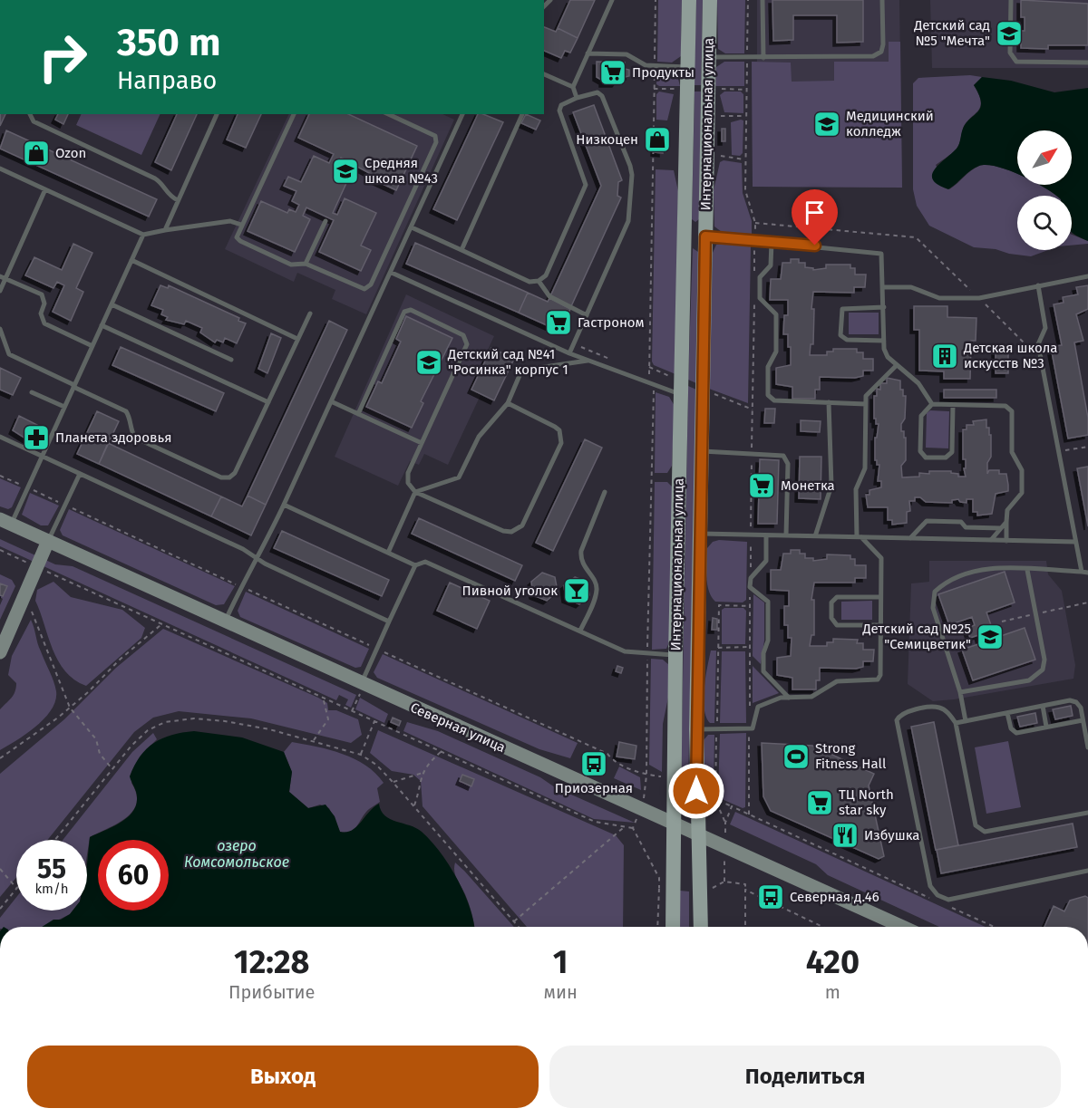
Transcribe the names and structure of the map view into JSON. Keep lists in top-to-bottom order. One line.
{"streets":{"main road":["Интернациональная улица","Северная улица"]},"crossings":[["Интернациональная улица","Северная улица"]],"water":["озеро Комсомольское"],"places":{"school or university":["Детский сад №5 \"Мечта\"","Медицинский колледж","Средняя школа №43","Детский сад №41 \"Росинка\" корпус 1","Детский сад №25 \"Семицветик\""],"supermarket":["Продукты","Гастроном","Монетка","ТЦ North star sky"],"shop":["Низкоцен","Ozon"],"building":["Детская школа искусств №3"],"pharmacy":["Планета здоровья"],"bar":["Пивной уголок"],"sports":["Strong Fitness Hall"],"bus stop":["Приозерная","Северная д.46"],"restaurant":["Избушка"]},"north":"top right","page":{"turn":["350 m","Направо"],"speed":"55 km/h","limit":"60","eta":["12:28","Прибытие","1","мин","420","m"],"buttons":["Выход","Поделиться"]}}
